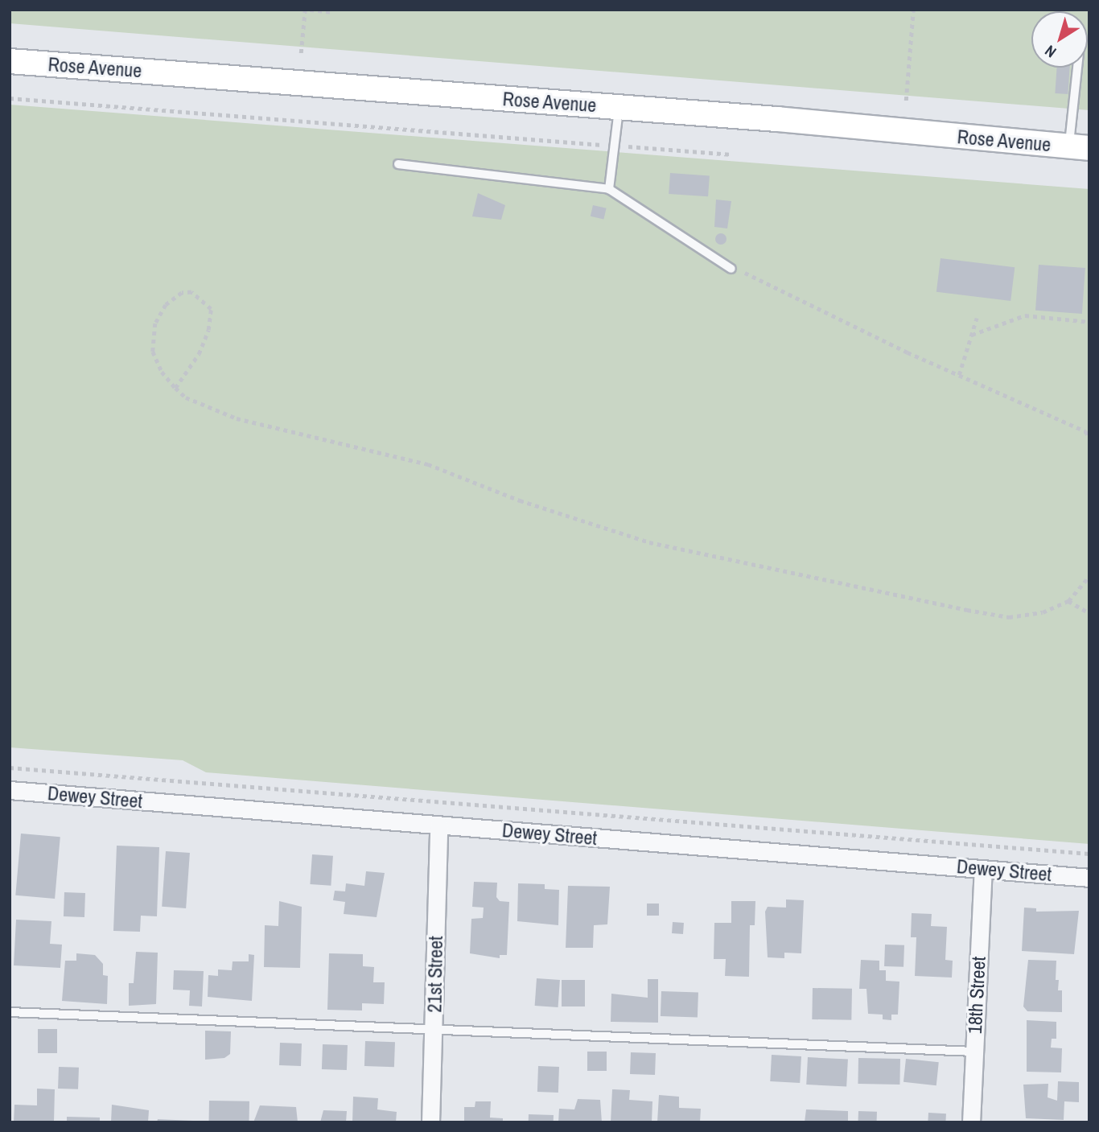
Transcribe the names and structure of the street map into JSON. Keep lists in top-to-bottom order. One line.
{"streets":{"street":["Rose Avenue","Dewey Street","21st Street","18th Street"]},"crossings":[["Dewey Street","21st Street"],["Dewey Street","18th Street"]],"north":"bottom left"}
